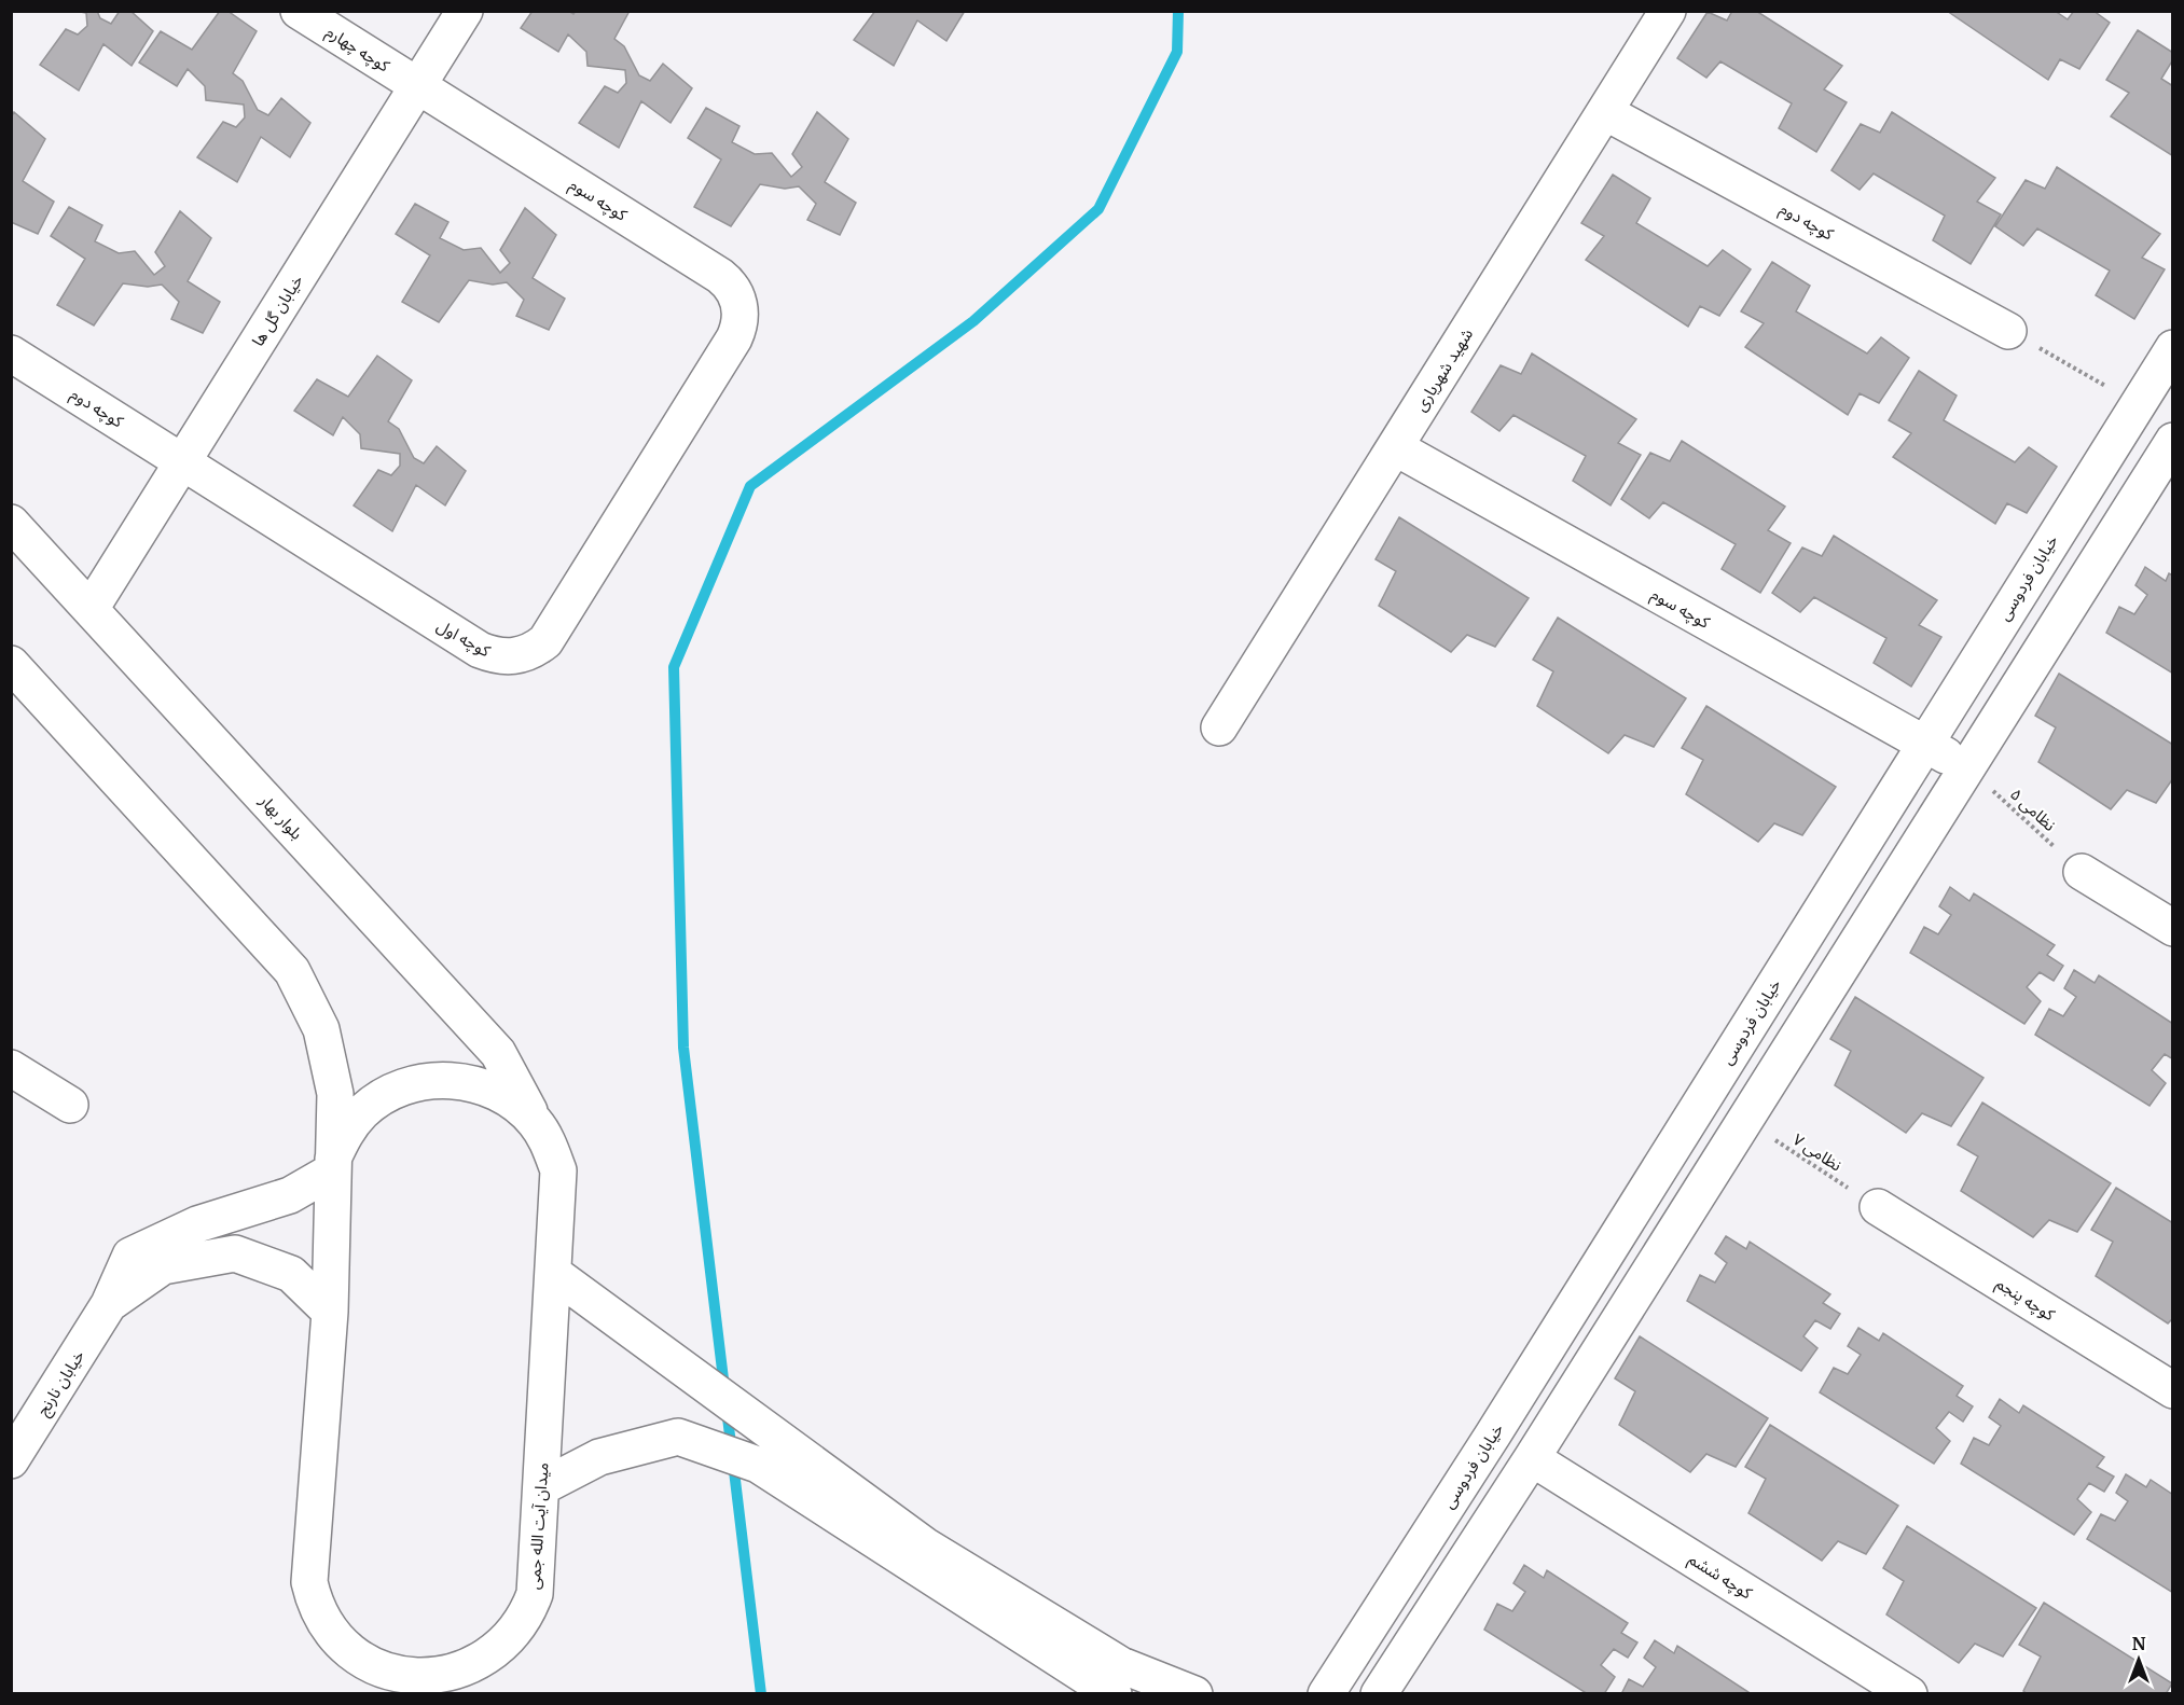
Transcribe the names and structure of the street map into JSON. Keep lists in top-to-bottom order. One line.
{"streets":{"street":["کوچه چهارم","کوچه سوم","کوچه دوم","خیابان گل ها","شهید شهریاری","خیابان فردوسی","کوچه اول","بلوار بهار","کوچه پنجم","خیابان نارنج","میدان آیت الله جمی","کوچه ششم"],"path":["نظامی ۵","نظامی ۷"]},"crossings":[["کوچه چهارم","کوچه سوم"],["کوچه چهارم","خیابان گل ها"],["کوچه سوم","خیابان گل ها"],["کوچه سوم","شهید شهریاری"],["کوچه سوم","خیابان فردوسی"],["کوچه سوم","کوچه اول"],["کوچه سوم","نظامی ۵"],["کوچه دوم","خیابان گل ها"],["کوچه دوم","شهید شهریاری"],["کوچه دوم","کوچه اول"],["خیابان گل ها","کوچه اول"],["خیابان گل ها","بلوار بهار"],["بلوار بهار","میدان آیت الله جمی"],["نظامی ۷","کوچه پنجم"],["خیابان نارنج","میدان آیت الله جمی"]],"north":"top"}
